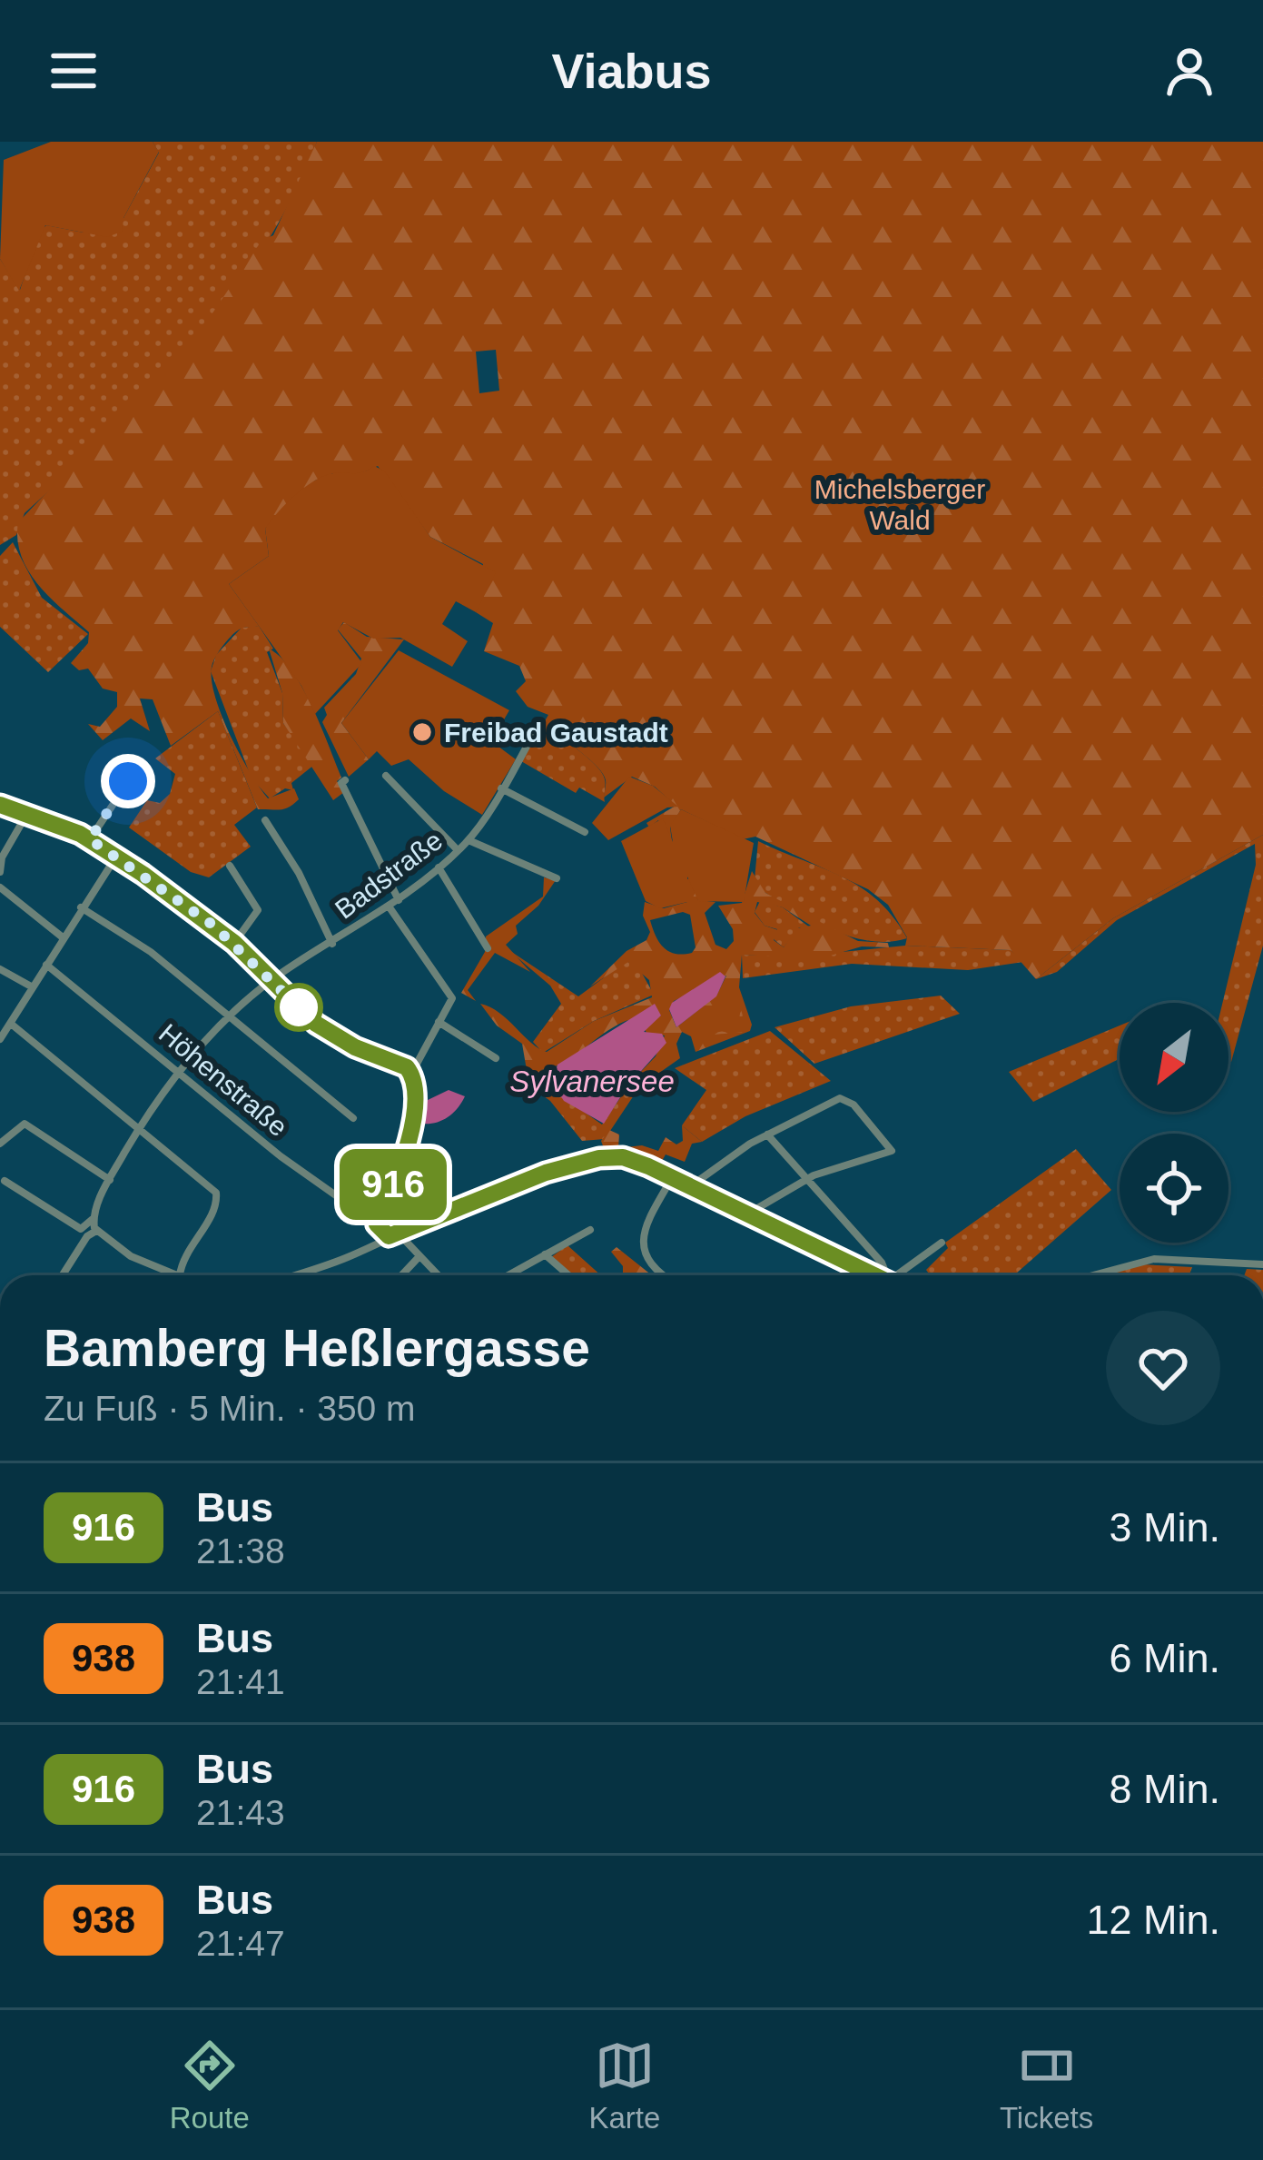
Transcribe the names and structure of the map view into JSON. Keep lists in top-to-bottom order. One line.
{"streets":{"street":["Badstraße","Höhenstraße"]},"crossings":[["Badstraße","Höhenstraße"]],"water":["Sylvanersee"],"parks":["Michelsberger Wald"],"places":["Freibad Gaustadt"],"lines":["bus line 916"],"north":"bottom left","page":{"header":"Viabus","on_map":"916","heading":["Bamberg Heßlergasse","Zu Fuß · 5 Min. · 350 m"],"list":[{"mark":"916","name":"Bus","note":"21:38","value":"3 Min."},{"mark":"938","name":"Bus","note":"21:41","value":"6 Min."},{"mark":"916","name":"Bus","note":"21:43","value":"8 Min."},{"mark":"938","name":"Bus","note":"21:47","value":"12 Min."}],"tabs":["Route","Karte","Tickets"]}}
